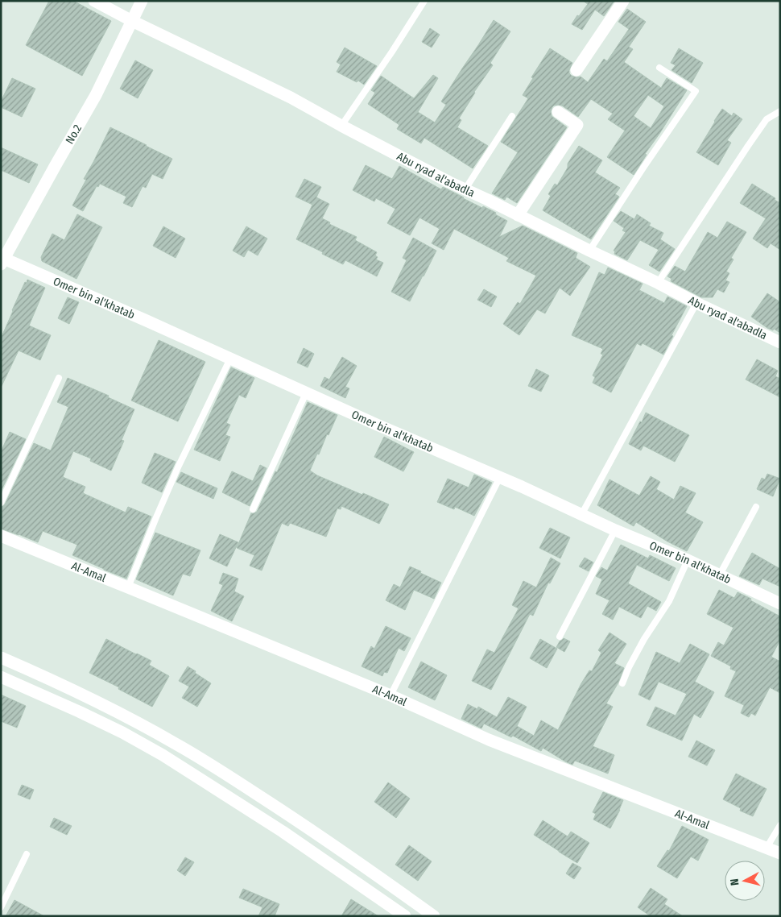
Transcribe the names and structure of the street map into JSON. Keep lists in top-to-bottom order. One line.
{"streets":{"street":["No.2","Abu ryad al'abadla","Omer bin al'khatab","Al-Amal"]},"crossings":[["No.2","Abu ryad al'abadla"],["No.2","Omer bin al'khatab"]],"north":"left"}
